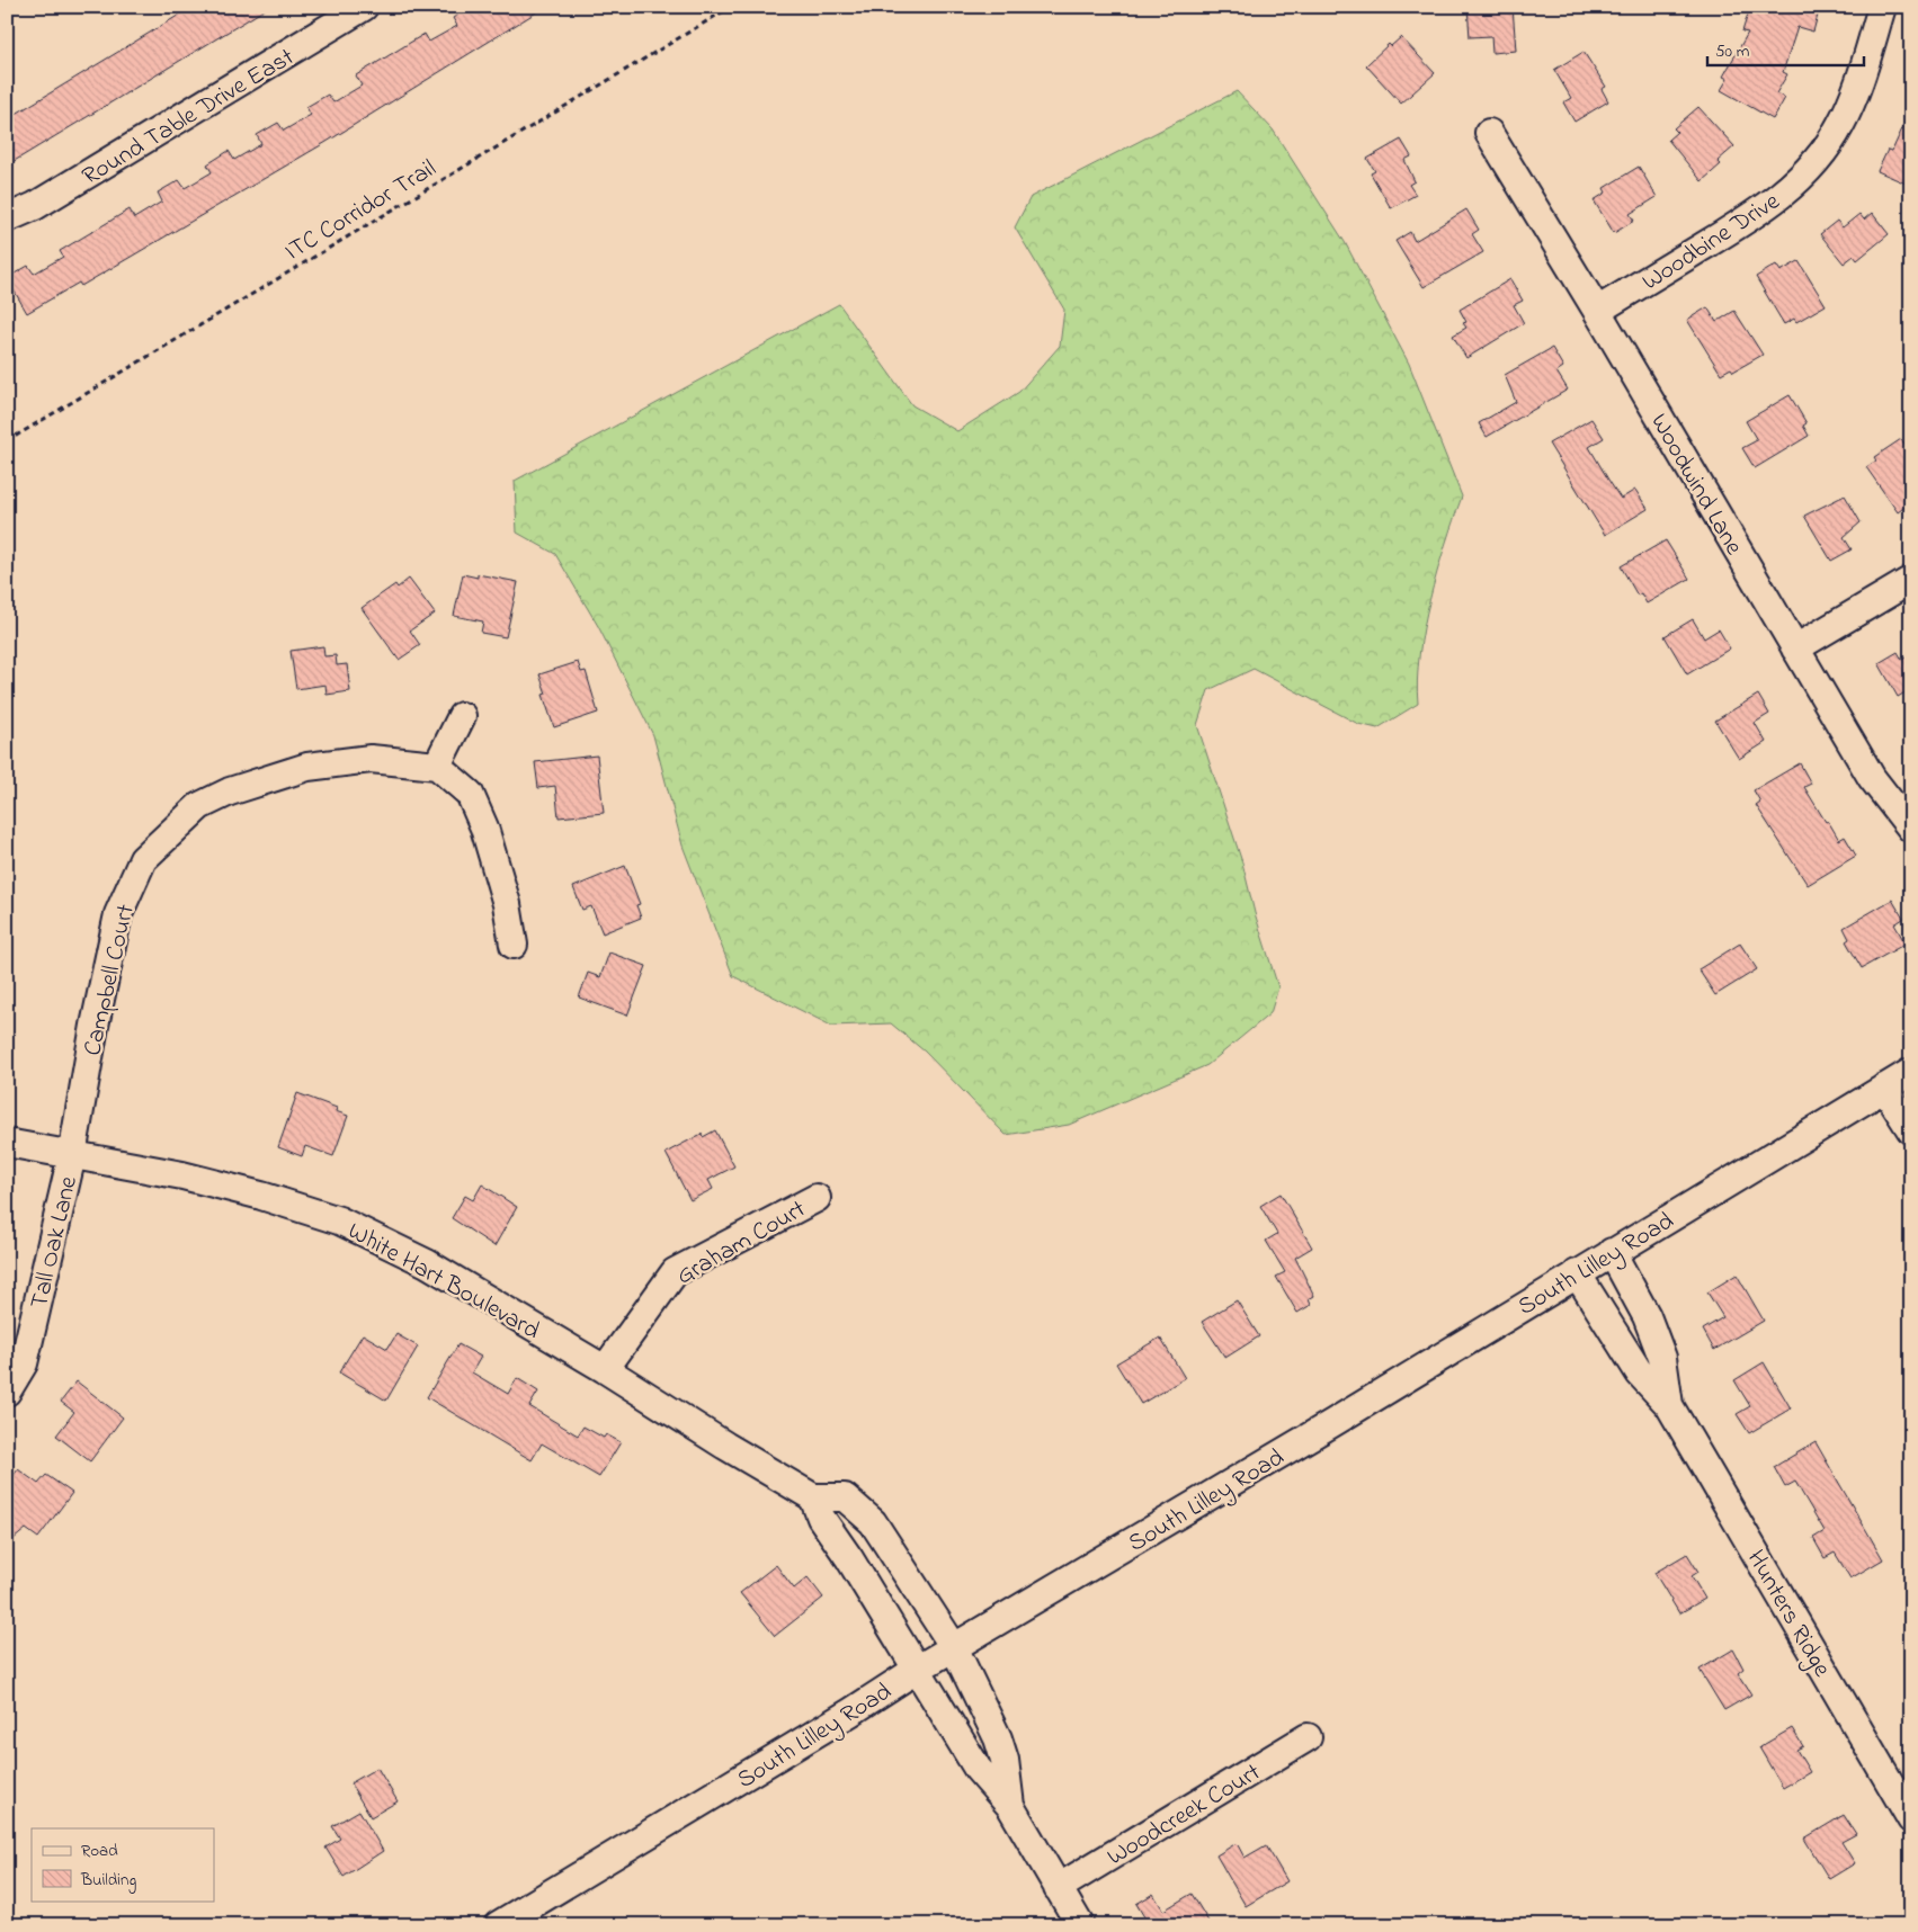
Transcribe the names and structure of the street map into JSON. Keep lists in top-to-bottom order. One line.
{"streets":{"street":["Round Table Drive East","Woodbine Drive","Woodwind Lane","Campbell Court","Graham Court","Tall Oak Lane","South Lilley Road","White Hart Boulevard","Hunters Ridge","Woodcreek Court"],"path":["ITC Corridor Trail"]},"crossings":[["Woodbine Drive","Woodwind Lane"],["Campbell Court","Tall Oak Lane"],["Campbell Court","White Hart Boulevard"],["Graham Court","White Hart Boulevard"],["Tall Oak Lane","White Hart Boulevard"],["South Lilley Road","Hunters Ridge"]],"legend":["Road","Building"],"scale_bar":"50 m"}
